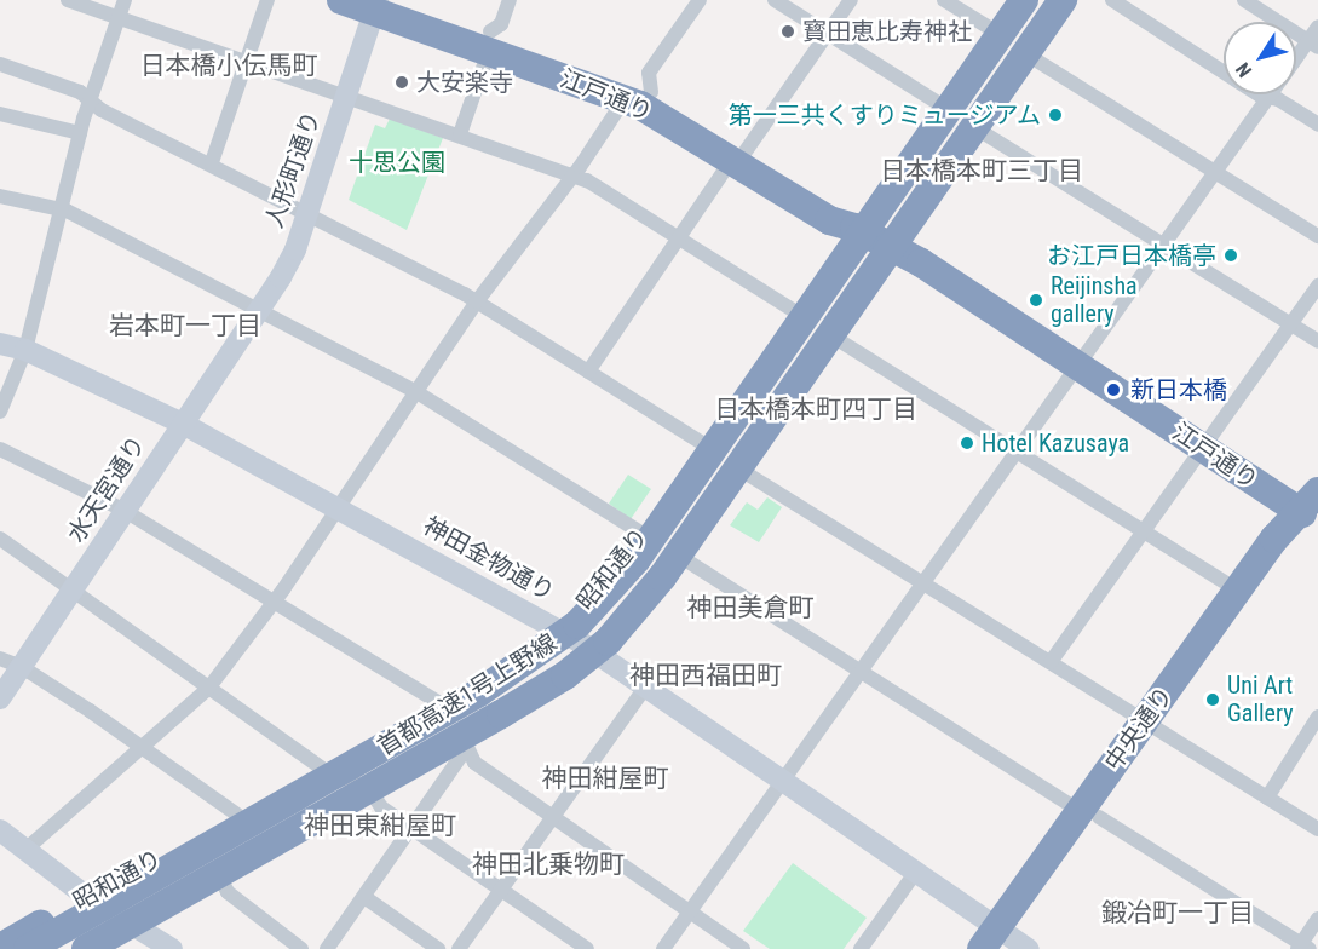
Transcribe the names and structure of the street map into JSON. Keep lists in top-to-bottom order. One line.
{"streets":{"highway":["江戸通り","昭和通り","首都高速1号上野線","中央通り"],"street":["人形町通り","水天宮通り","神田金物通り"]},"crossings":[["江戸通り","人形町通り"],["江戸通り","昭和通り"],["江戸通り","中央通り"],["人形町通り","水天宮通り"],["水天宮通り","神田金物通り"],["神田金物通り","昭和通り"],["神田金物通り","中央通り"],["昭和通り","首都高速1号上野線"]],"districts":["日本橋小伝馬町","日本橋本町三丁目","岩本町一丁目","日本橋本町四丁目","神田美倉町","神田西福田町","神田紺屋町","神田東紺屋町","神田北乗物町","鍛冶町一丁目"],"parks":["十思公園"],"places":["寳田恵比寿神社","大安楽寺","第一三共くすりミュージアム","お江戸日本橋亭","Reijinsha gallery","新日本橋","Hotel Kazusaya","Uni Art Gallery"],"north":"bottom left"}
